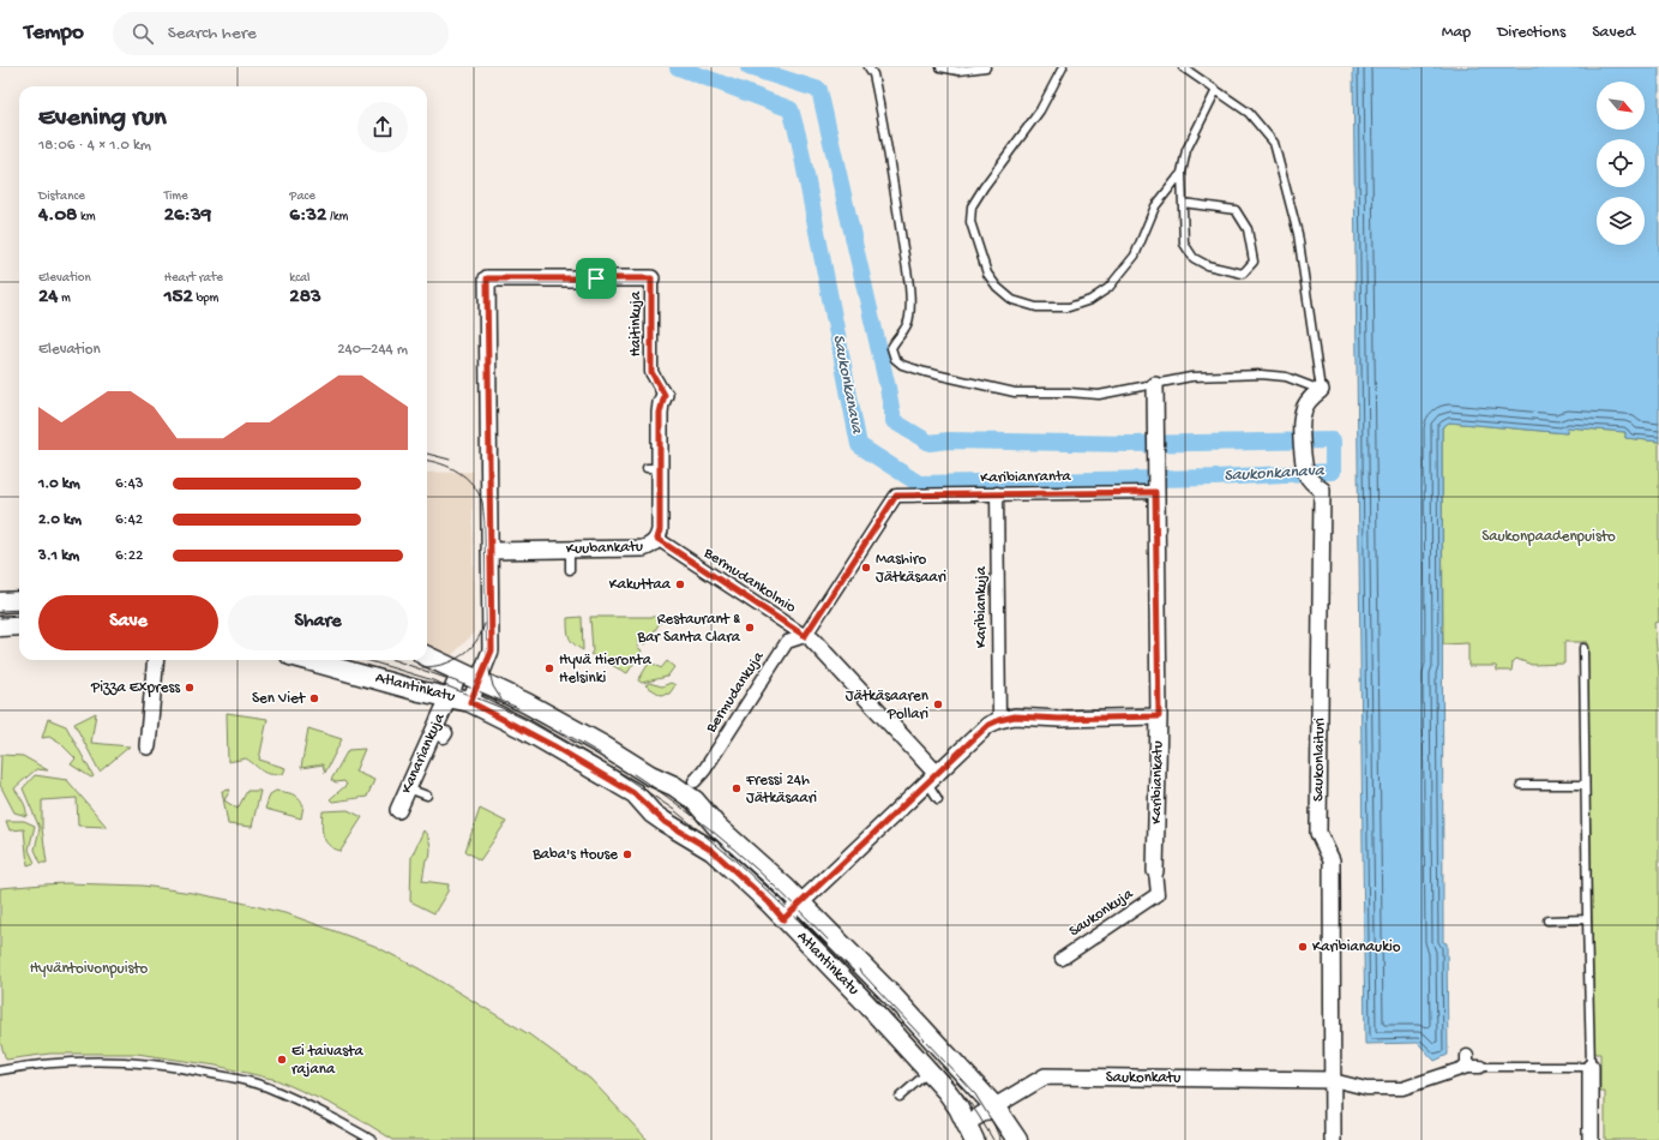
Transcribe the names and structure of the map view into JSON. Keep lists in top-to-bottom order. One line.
{"streets":{"street":["Haitinkuja","Karibianranta","Kuubankatu","Bermudankolmio","Karibiankuja","Atlantinkatu","Bermudankuja","Kanariankuja","Saukonlaituri","Karibiankatu","Saukonkuja","Saukonkatu"]},"crossings":[["Haitinkuja","Kuubankatu"],["Karibianranta","Bermudankolmio"],["Karibianranta","Karibiankuja"],["Karibianranta","Karibiankatu"],["Kuubankatu","Bermudankolmio"],["Bermudankolmio","Bermudankuja"],["Atlantinkatu","Kanariankuja"],["Atlantinkatu","Saukonkatu"],["Saukonlaituri","Saukonkatu"],["Karibiankatu","Saukonkuja"]],"water":["Saukonkanava"],"parks":["Saukonpaadenpuisto","Hyväntoivonpuisto"],"places":["Mashiro Jätkäsaari","Kakuttaa","Restaurant & Bar Santa Clara","Hyvä Hieronta Helsinki","Pizza Express","Sen Viet","Jätkäsaaren Pollari","Fressi 24h Jätkäsaari","Baba's House","Karibianaukio","Ei taivasta rajana"],"north":"bottom right","page":{"header":"Tempo","search":"Search here","nav":["Map","Directions","Saved"],"heading":["Evening run","18:06 · 4 × 1.0 km"],"stats":[["Distance","4.08 km"],["Time","26:39"],["Pace","6:32 /km"],["Elevation","24 m"],["Heart rate","152 bpm"],["kcal","283"]],"chart":["Elevation","240–244 m"],"list":[{"name":"1.0 km","note":"6:43"},{"name":"2.0 km","note":"6:42"},{"name":"3.1 km","note":"6:22"}],"buttons":["Save","Share"]}}
